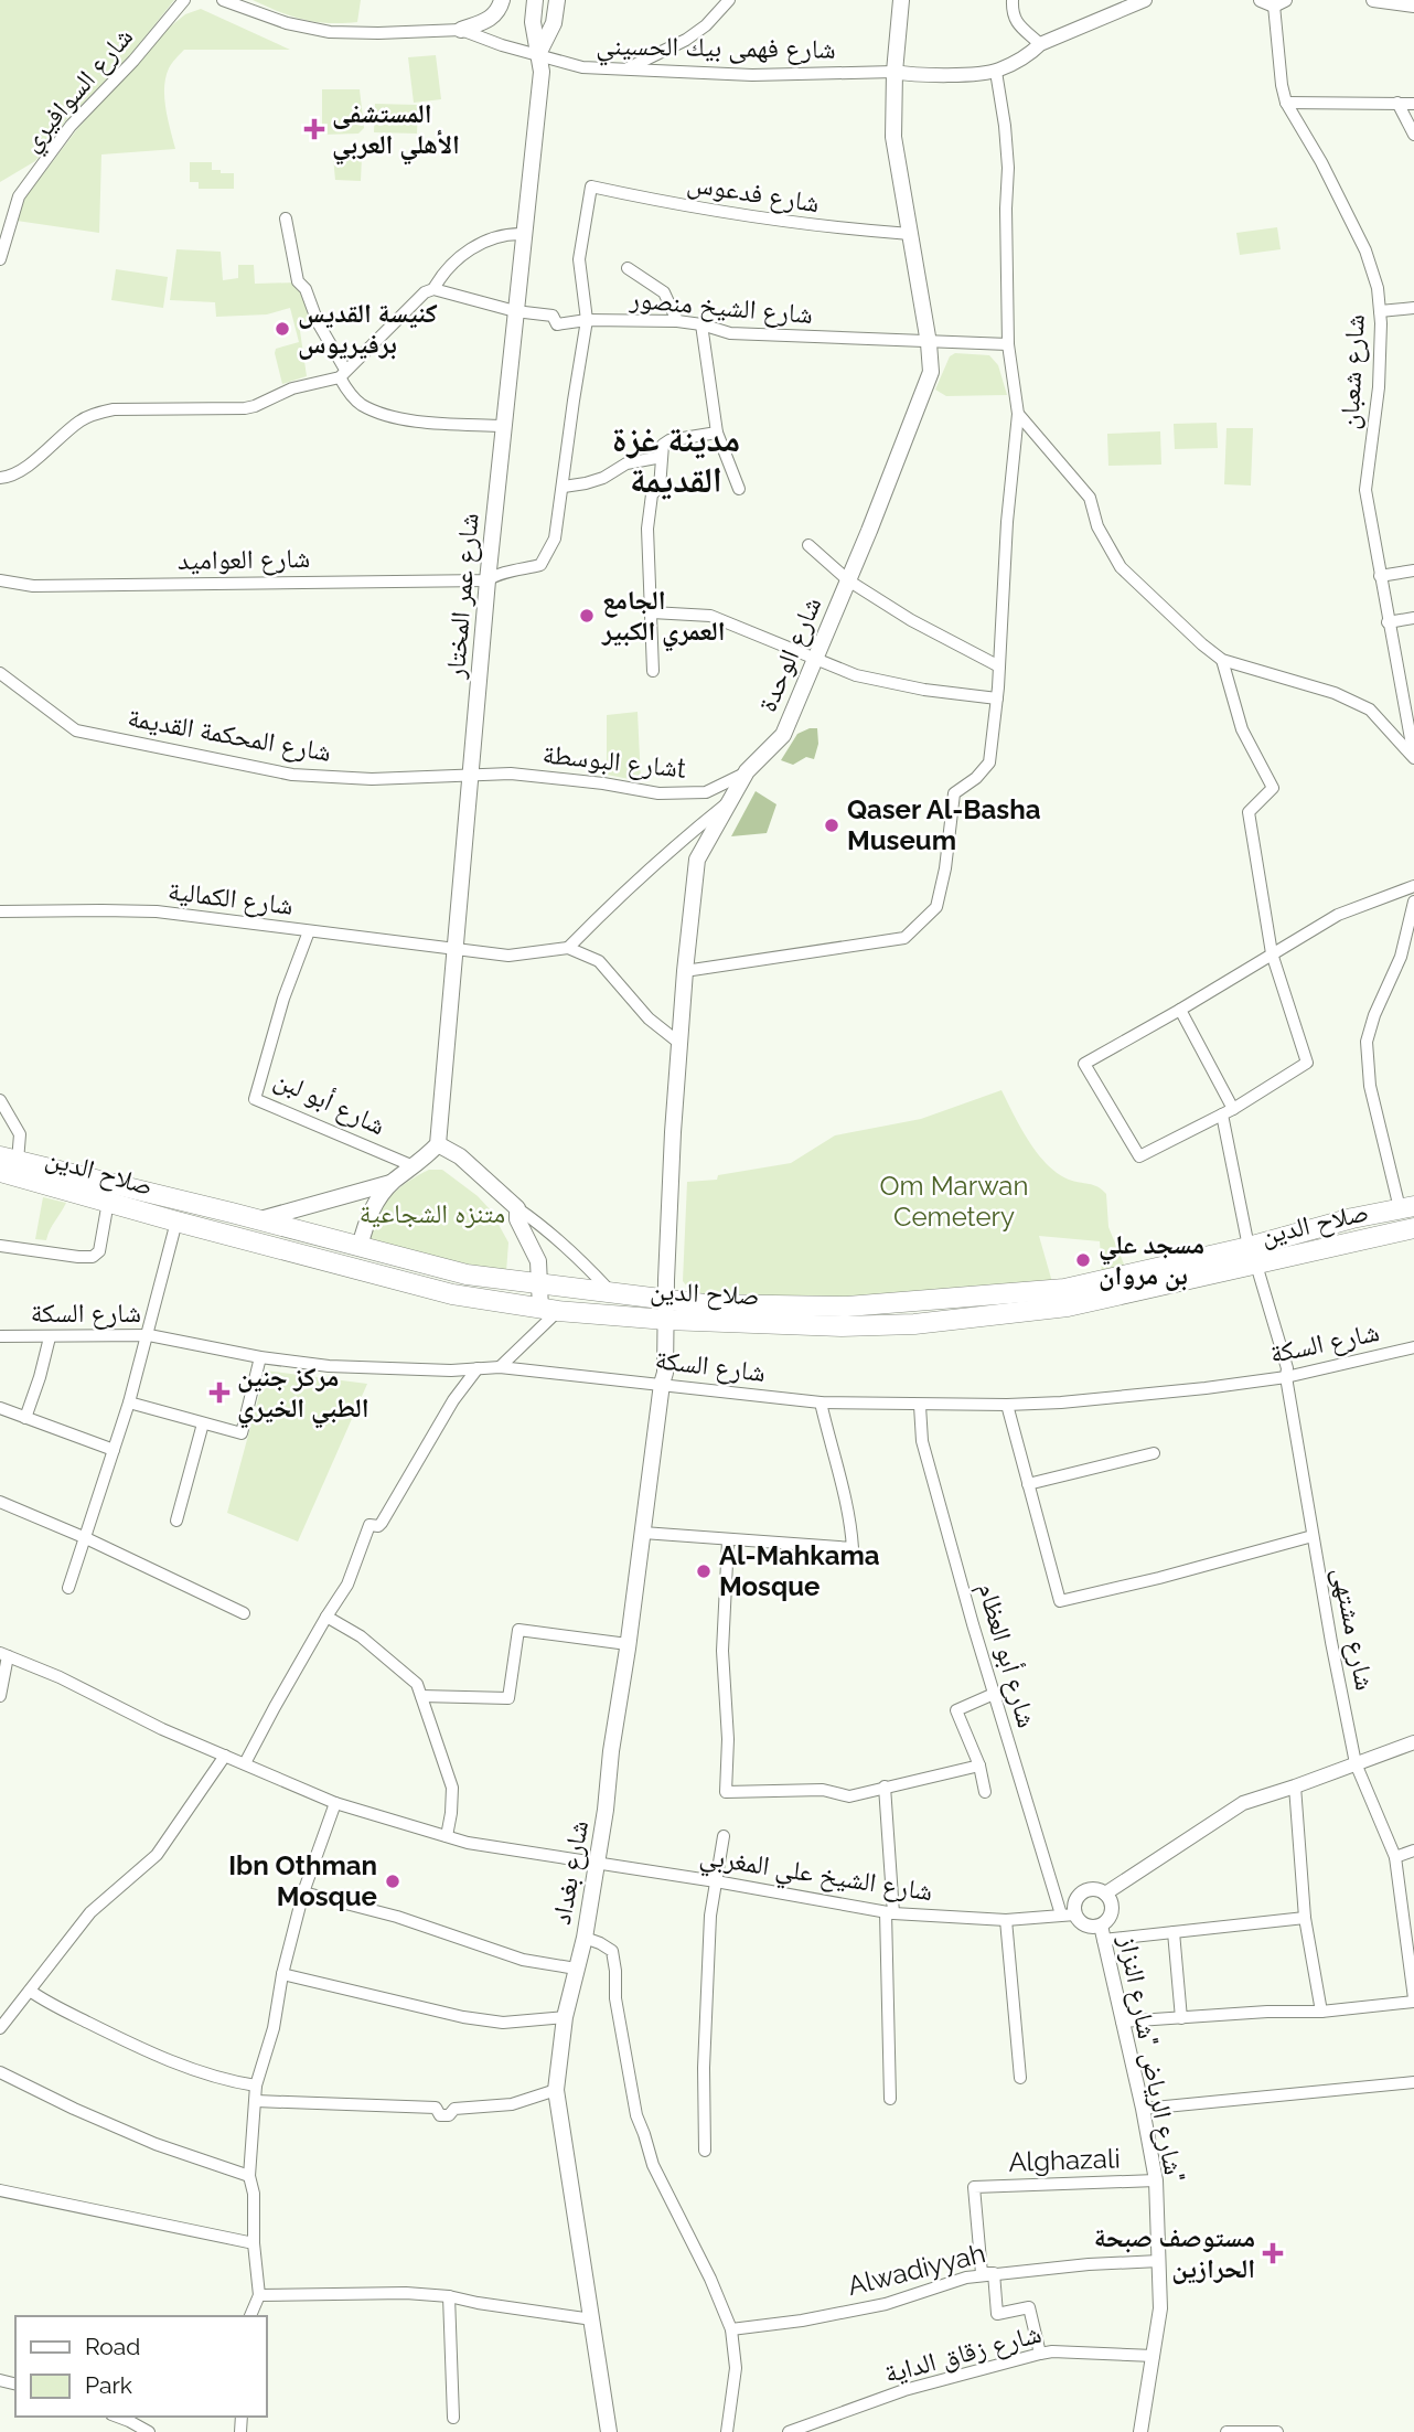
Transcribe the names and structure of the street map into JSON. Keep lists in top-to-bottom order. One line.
{"streets":{"highway":["صلاح الدين"],"main road":["شارع عمر المختار","شارع الوحدة","شارع بغداد"],"street":["شارع فهمى بيك الحسيني","شارع السوافيري","شارع فدعوس","شارع الشيخ منصور","شارع شعبان","شارع العواميد","شارع المحكمة القديمة","شارع البوسطةt","شارع الكمالية","شارع أبو لبن","شارع السكة","شارع مشتهى","شارع أبو العظام","شارع الشيخ علي المغربي","شارع الرياض \"شارع النزاز\"","Alghazali","Alwadiyyah","شارع زقاق الداية"]},"crossings":[["شارع فهمى بيك الحسيني","شارع عمر المختار"],["شارع فهمى بيك الحسيني","شارع الوحدة"],["شارع فدعوس","شارع العواميد"],["شارع فدعوس","شارع الوحدة"],["شارع الشيخ منصور","شارع العواميد"],["شارع الشيخ منصور","شارع عمر المختار"],["شارع الشيخ منصور","شارع الوحدة"],["شارع العواميد","شارع عمر المختار"],["شارع عمر المختار","شارع المحكمة القديمة"],["شارع عمر المختار","شارع البوسطةt"],["شارع عمر المختار","شارع الكمالية"],["شارع الوحدة","شارع البوسطةt"],["شارع الوحدة","صلاح الدين"],["شارع الوحدة","شارع بغداد"],["شارع المحكمة القديمة","شارع البوسطةt"],["شارع الكمالية","شارع أبو لبن"],["صلاح الدين","شارع مشتهى"],["صلاح الدين","شارع بغداد"],["شارع السكة","شارع مشتهى"],["شارع السكة","شارع أبو العظام"],["شارع السكة","شارع بغداد"],["شارع أبو العظام","شارع الشيخ علي المغربي"],["شارع أبو العظام","شارع الرياض \"شارع النزاز\""],["شارع بغداد","شارع الشيخ علي المغربي"],["شارع الشيخ علي المغربي","شارع الرياض \"شارع النزاز\""],["شارع الرياض \"شارع النزاز\"","Alghazali"],["شارع الرياض \"شارع النزاز\"","Alwadiyyah"],["شارع الرياض \"شارع النزاز\"","شارع زقاق الداية"],["Alghazali","Alwadiyyah"]],"districts":["مدينة غزة القديمة"],"parks":["Om Marwan Cemetery","متنزه الشجاعية"],"places":{"health":["المستشفى الأهلي العربي","مركز جنين الطبي الخيري","مستوصف صبحة الحرازين"],"other":["كنيسة القديس برفيريوس","الجامع العمري الكبير","Qaser Al-Basha Museum","مسجد علي بن مروان","Al-Mahkama Mosque","Ibn Othman Mosque"]},"legend":["Road","Park"]}
